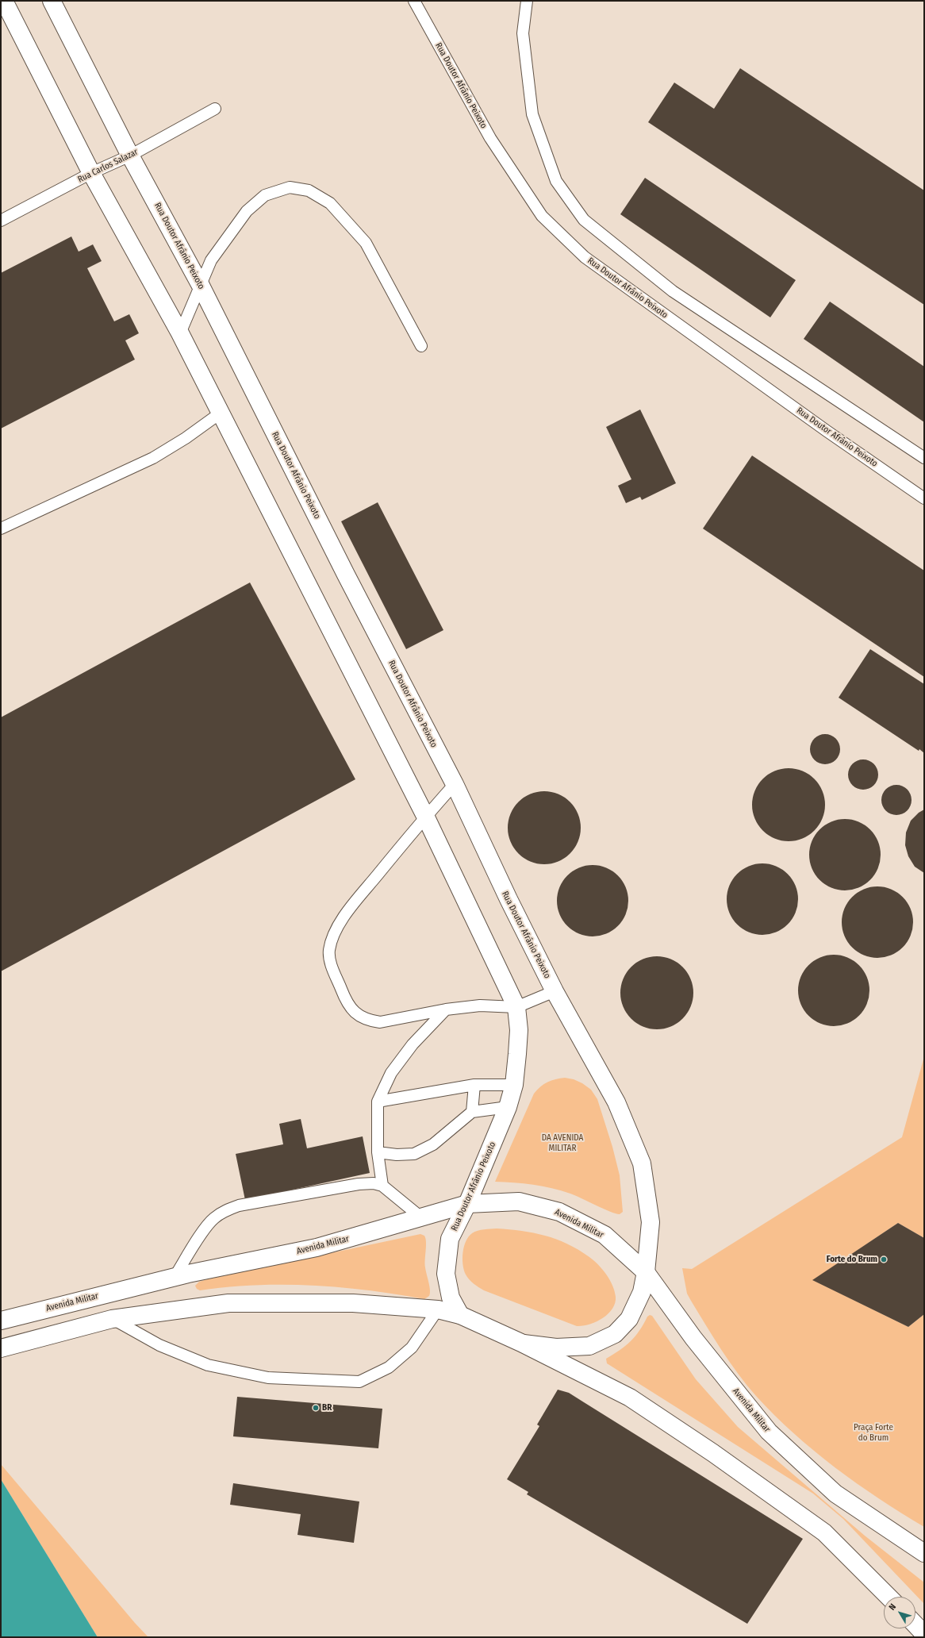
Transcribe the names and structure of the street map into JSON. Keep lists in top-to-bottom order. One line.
{"streets":{"street":["Rua Doutor Afrânio Peixoto","Avenida Militar"],"lane":["Rua Carlos Salazar"]},"crossings":[["Rua Doutor Afrânio Peixoto","Rua Carlos Salazar"],["Rua Doutor Afrânio Peixoto","Avenida Militar"]],"parks":["DA AVENIDA MILITAR","Praça Forte do Brum"],"places":["Forte do Brum","BR"],"north":"top left"}
